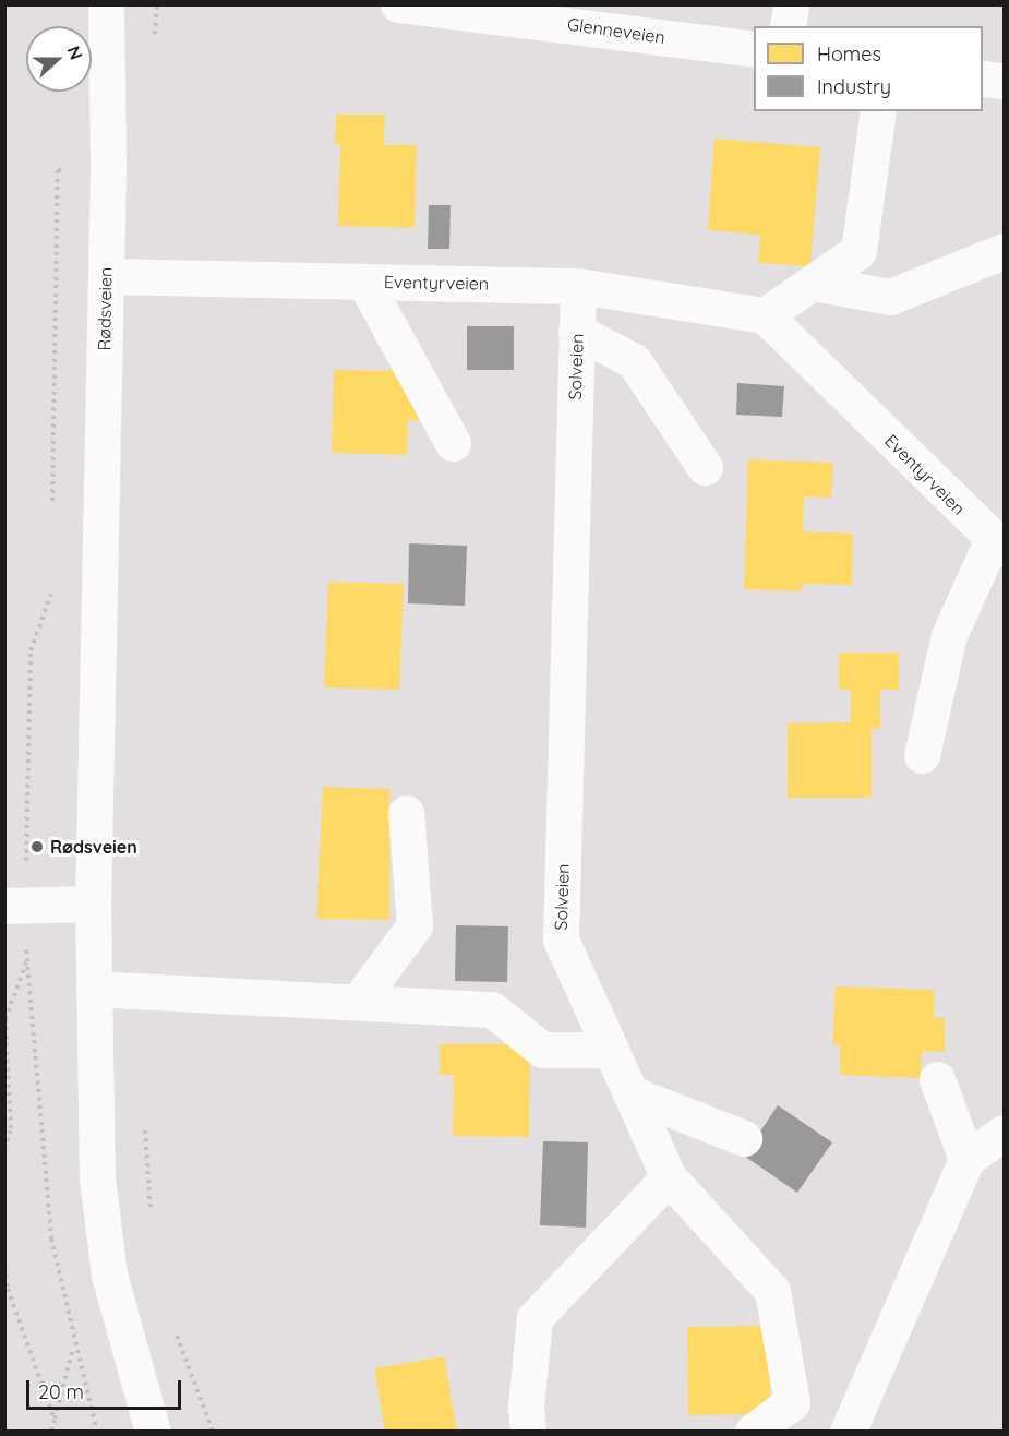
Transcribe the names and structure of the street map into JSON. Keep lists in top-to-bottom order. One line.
{"streets":{"main road":["Glenneveien","Eventyrveien","Rødsveien","Solveien"]},"crossings":[["Eventyrveien","Rødsveien"],["Eventyrveien","Solveien"]],"places":["Rødsveien"],"legend":["Homes","Industry"],"scale_bar":"20 m","north":"right"}
